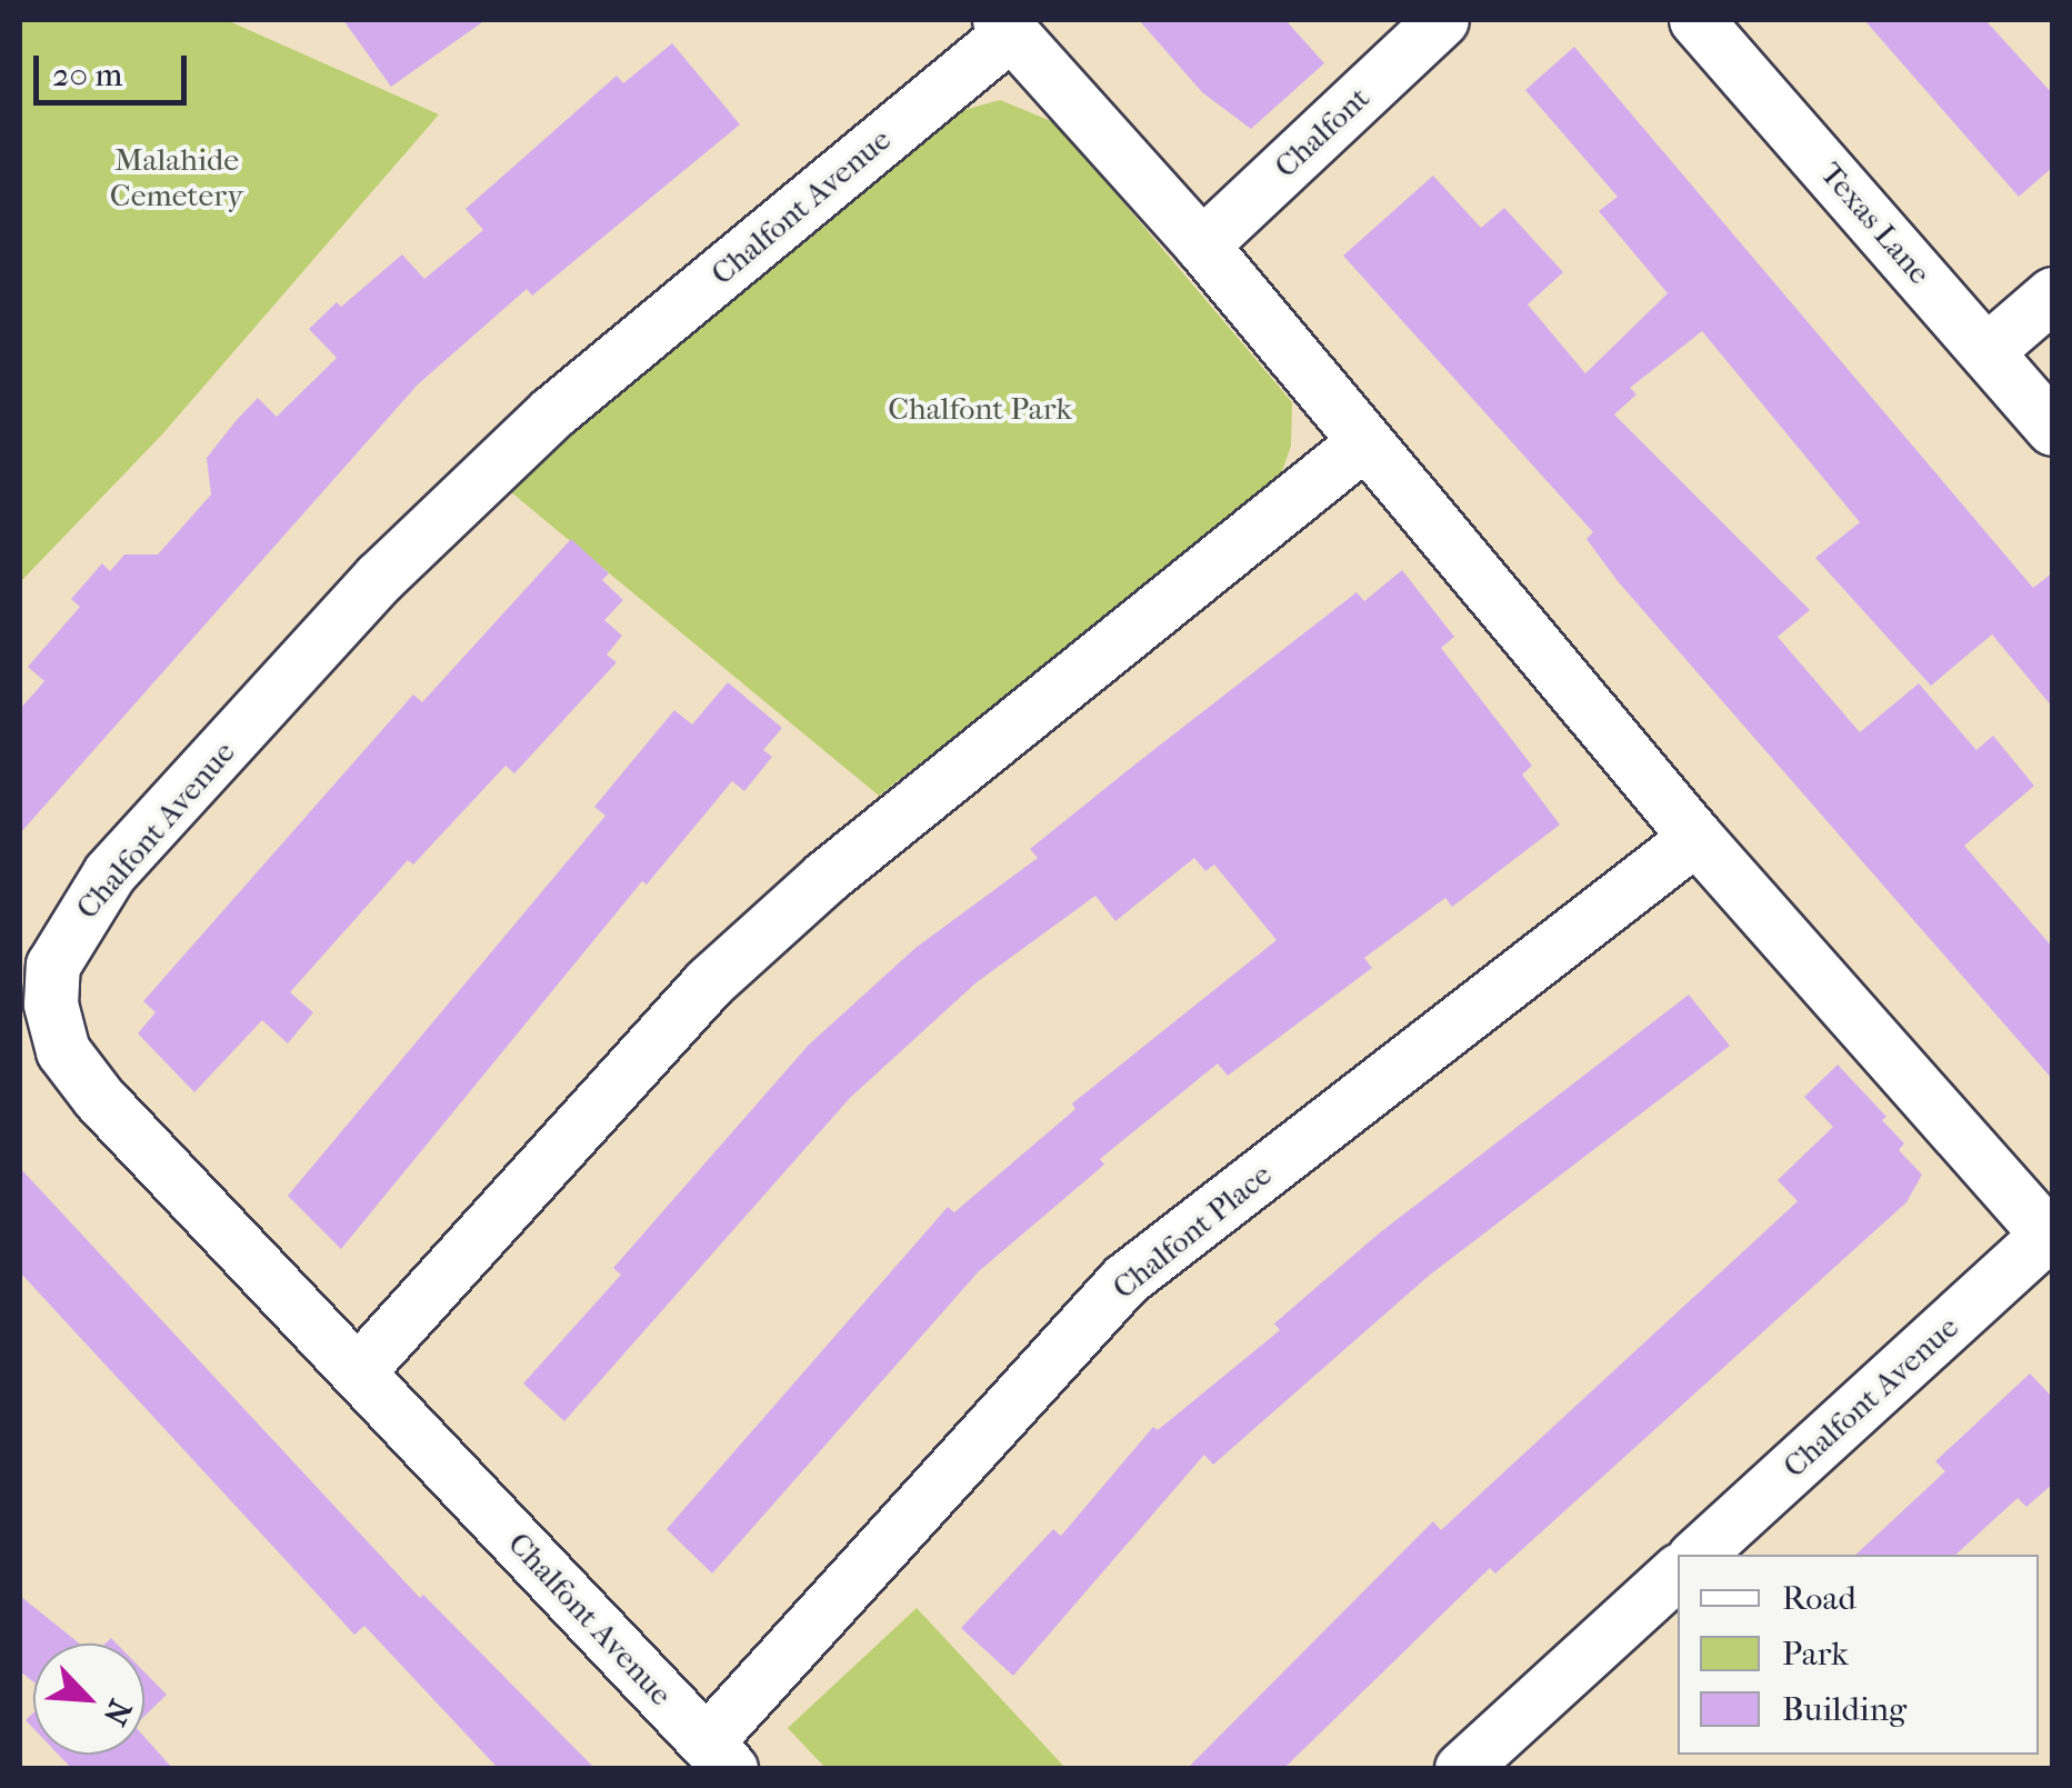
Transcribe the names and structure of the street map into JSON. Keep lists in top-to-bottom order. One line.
{"streets":{"street":["Chalfont","Chalfont Avenue","Texas Lane","Chalfont Place"]},"crossings":[["Chalfont Avenue","Chalfont Place"]],"parks":["Malahide Cemetery","Chalfont Park"],"legend":["Road","Park","Building"],"scale_bar":"20 m","north":"bottom right"}
